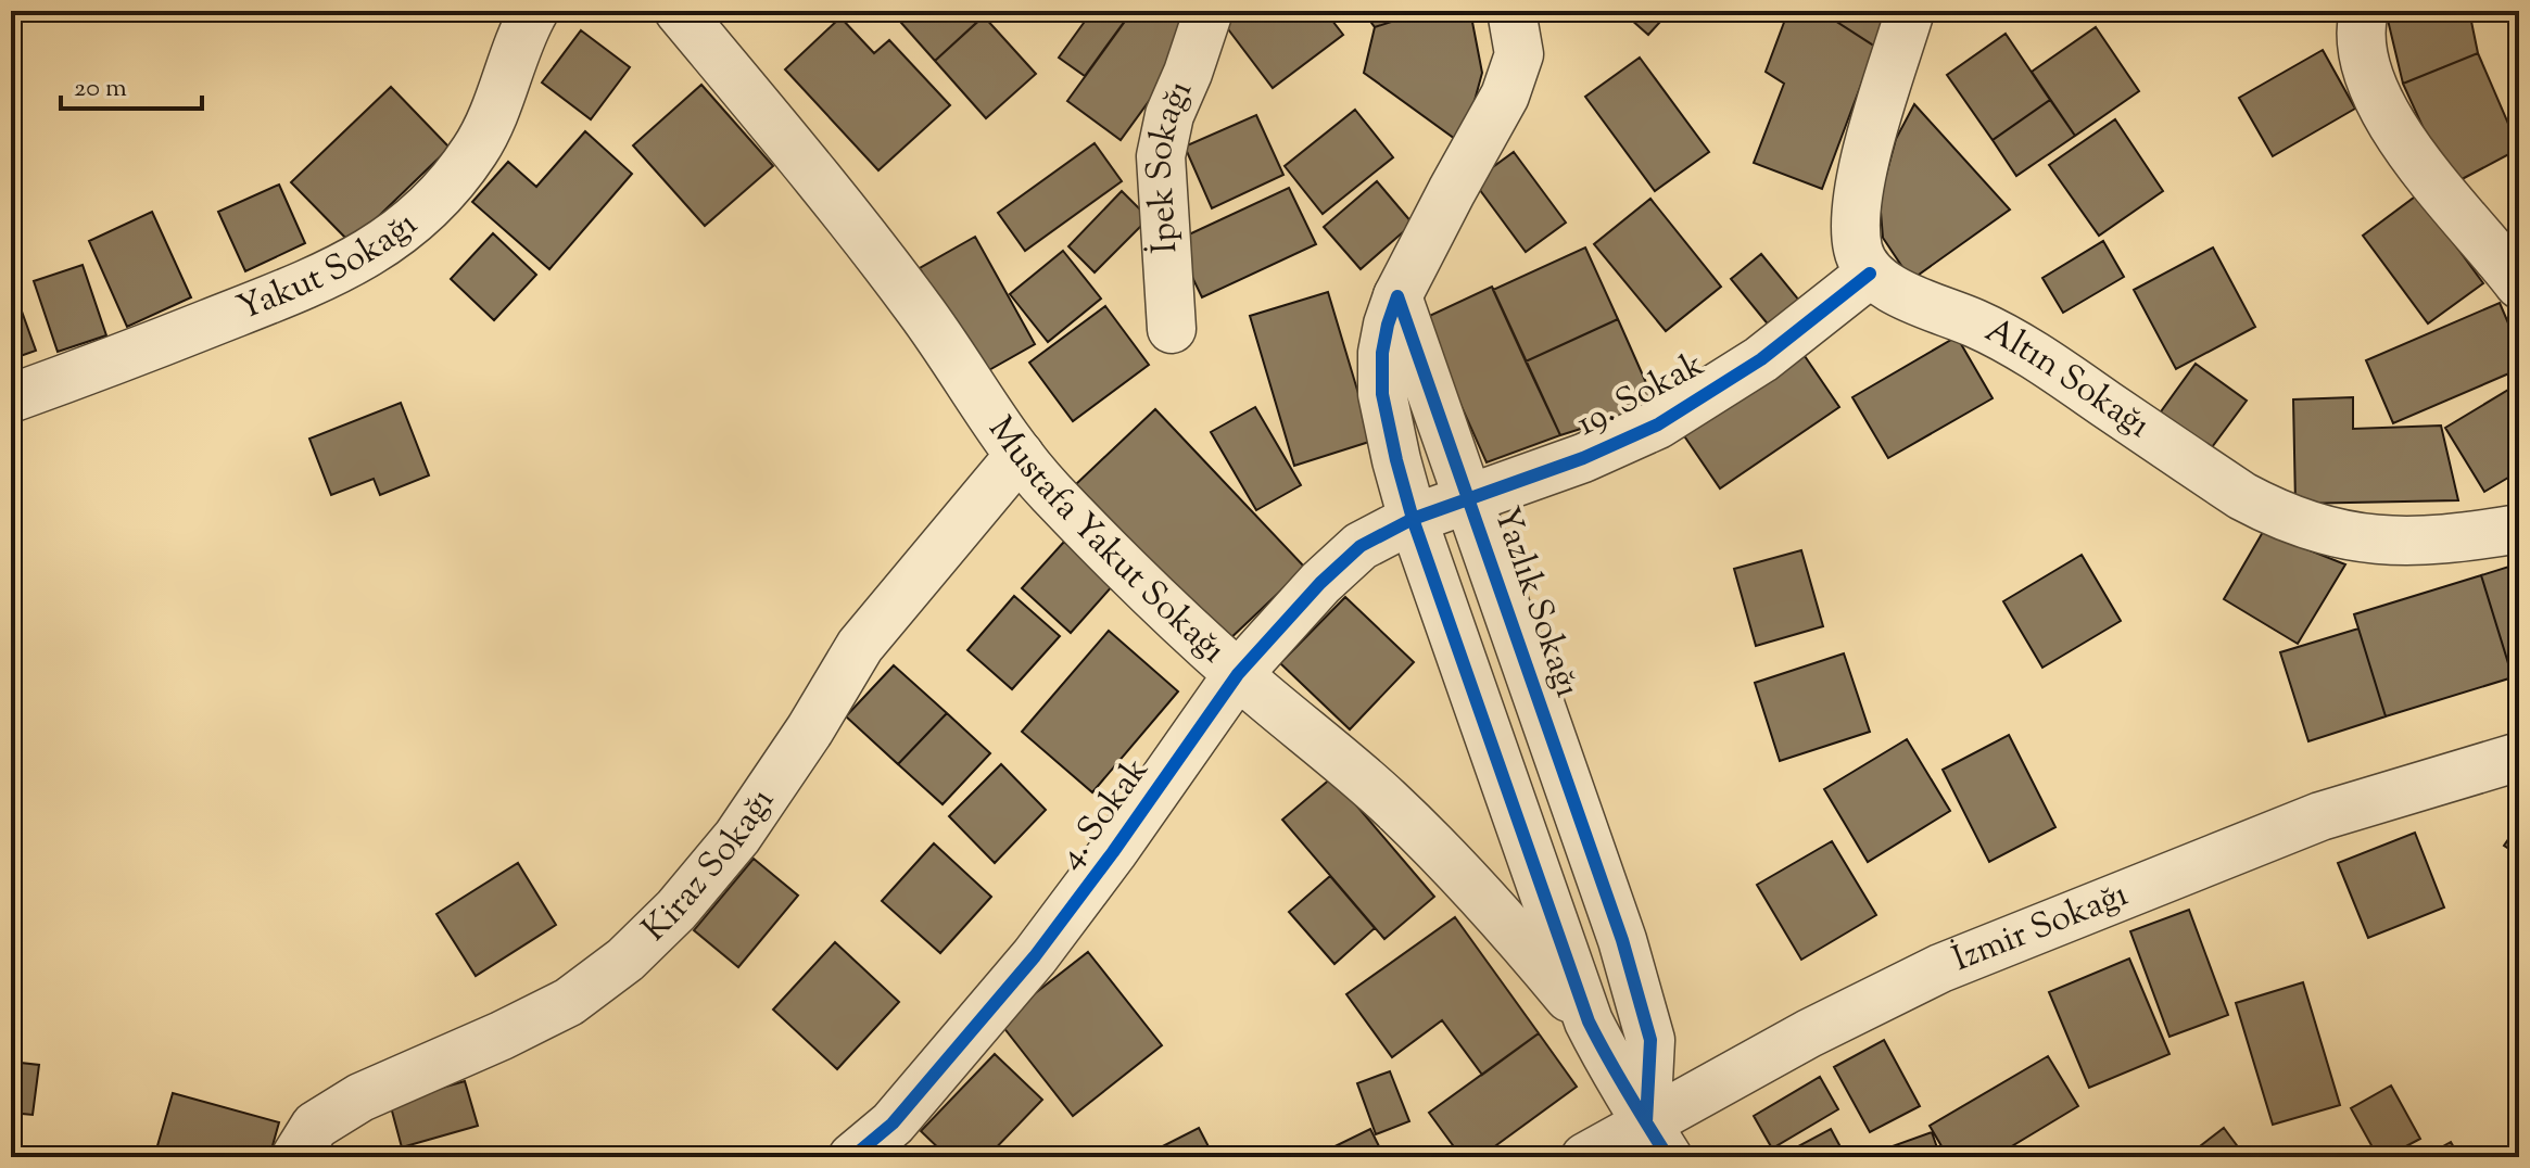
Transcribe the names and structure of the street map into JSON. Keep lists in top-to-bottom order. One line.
{"streets":{"street":["İpek Sokağı","Yakut Sokağı","Altın Sokağı","19. Sokak","Mustafa Yakut Sokağı","Yazlık Sokağı","4. Sokak","Kiraz Sokağı","İzmir Sokağı"]},"crossings":[["Altın Sokağı","19. Sokak"],["19. Sokak","Yazlık Sokağı"],["19. Sokak","4. Sokak"],["Mustafa Yakut Sokağı","4. Sokak"],["Mustafa Yakut Sokağı","Kiraz Sokağı"],["Yazlık Sokağı","İzmir Sokağı"]],"scale_bar":"20 m"}
